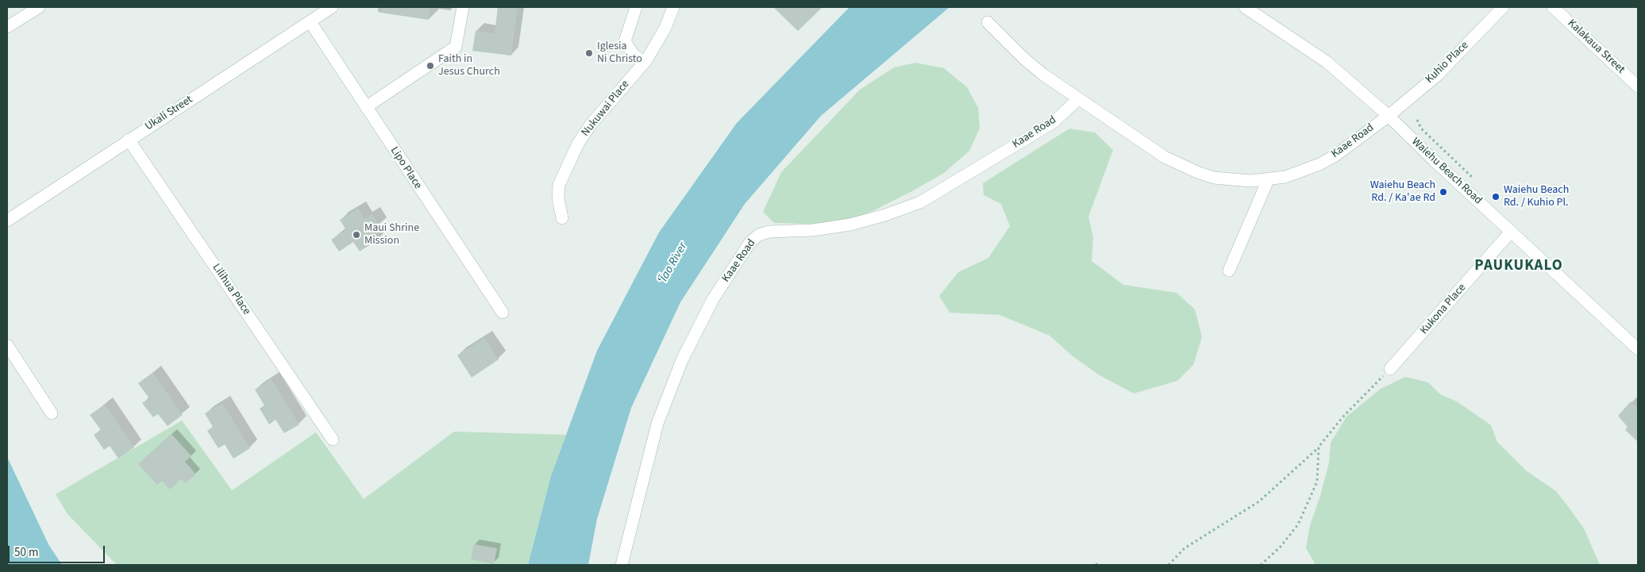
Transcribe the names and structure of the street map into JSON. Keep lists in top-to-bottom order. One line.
{"streets":{"street":["Kalakaua Street","Kuhio Place","Nukuwai Place","Ukali Street","Kaae Road","Lipo Place","Waiehu Beach Road","Lilihua Place","Kukona Place"]},"crossings":[["Kuhio Place","Kaae Road"],["Kuhio Place","Waiehu Beach Road"],["Ukali Street","Lipo Place"],["Ukali Street","Lilihua Place"],["Kaae Road","Waiehu Beach Road"],["Waiehu Beach Road","Kukona Place"]],"districts":["PAUKUKALO"],"water":["ʻĪao River"],"places":["Iglesia Ni Christo","Faith in Jesus Church","Waiehu Beach Rd. / Ka'ae Rd","Waiehu Beach Rd. / Kuhio Pl.","Maui Shrine Mission"],"scale_bar":"50 m"}
